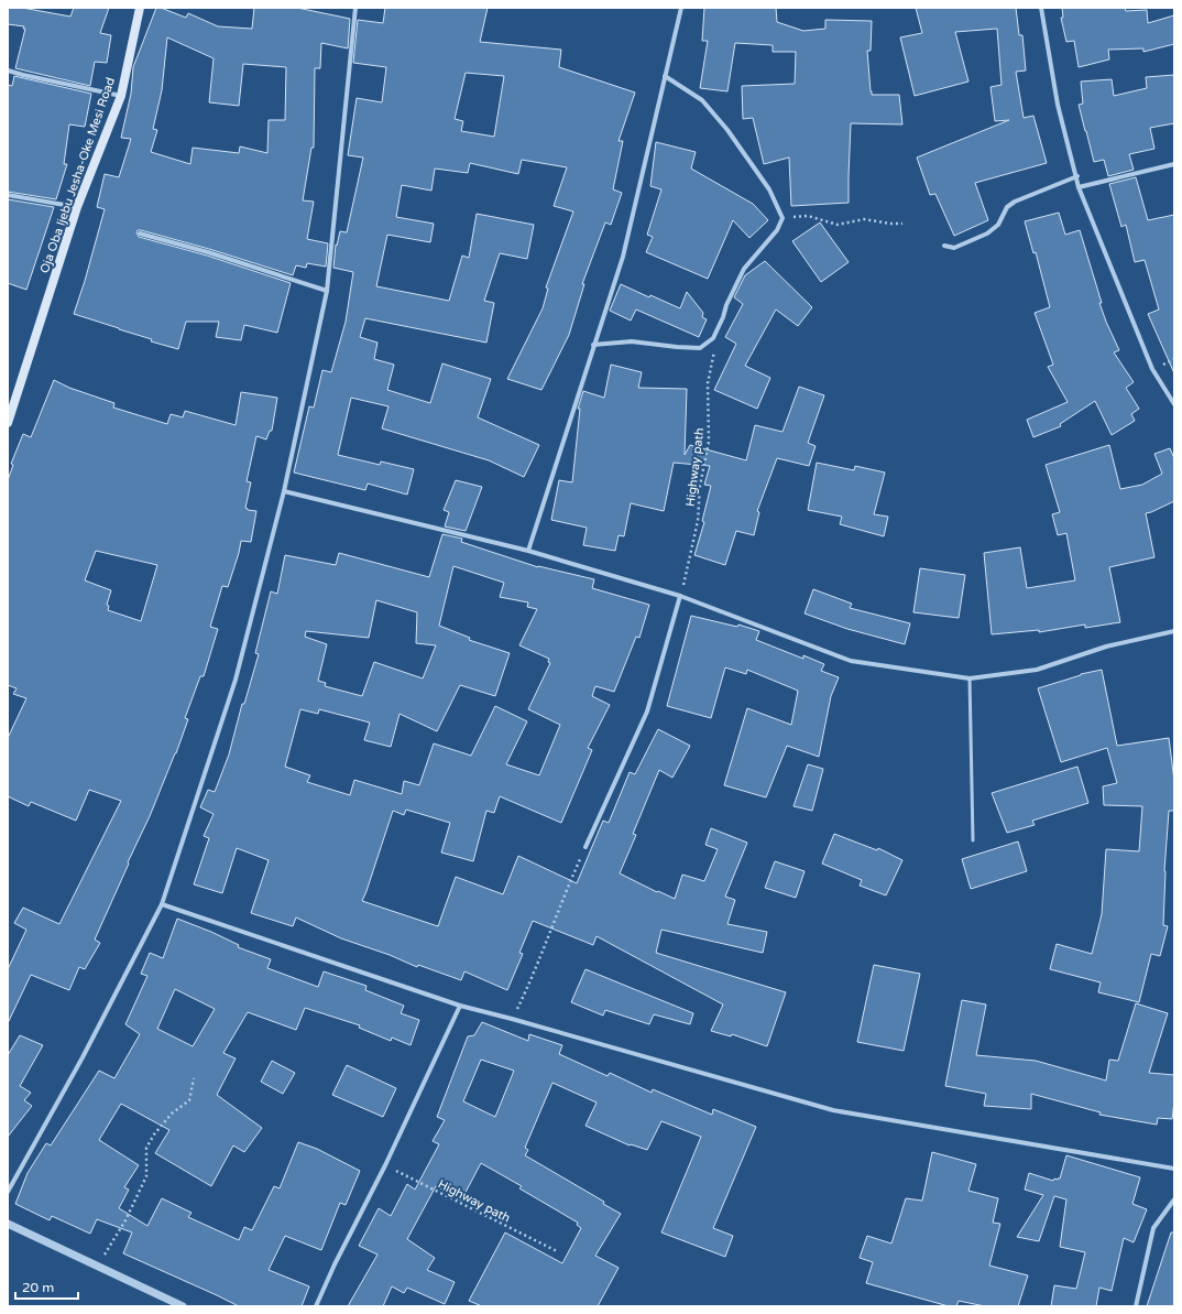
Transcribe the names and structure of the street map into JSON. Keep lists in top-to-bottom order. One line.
{"streets":{"main road":["Oja Oba Ijebu Jesha-Oke Mesi Road"],"path":["Highway path"]},"scale_bar":"20 m"}
